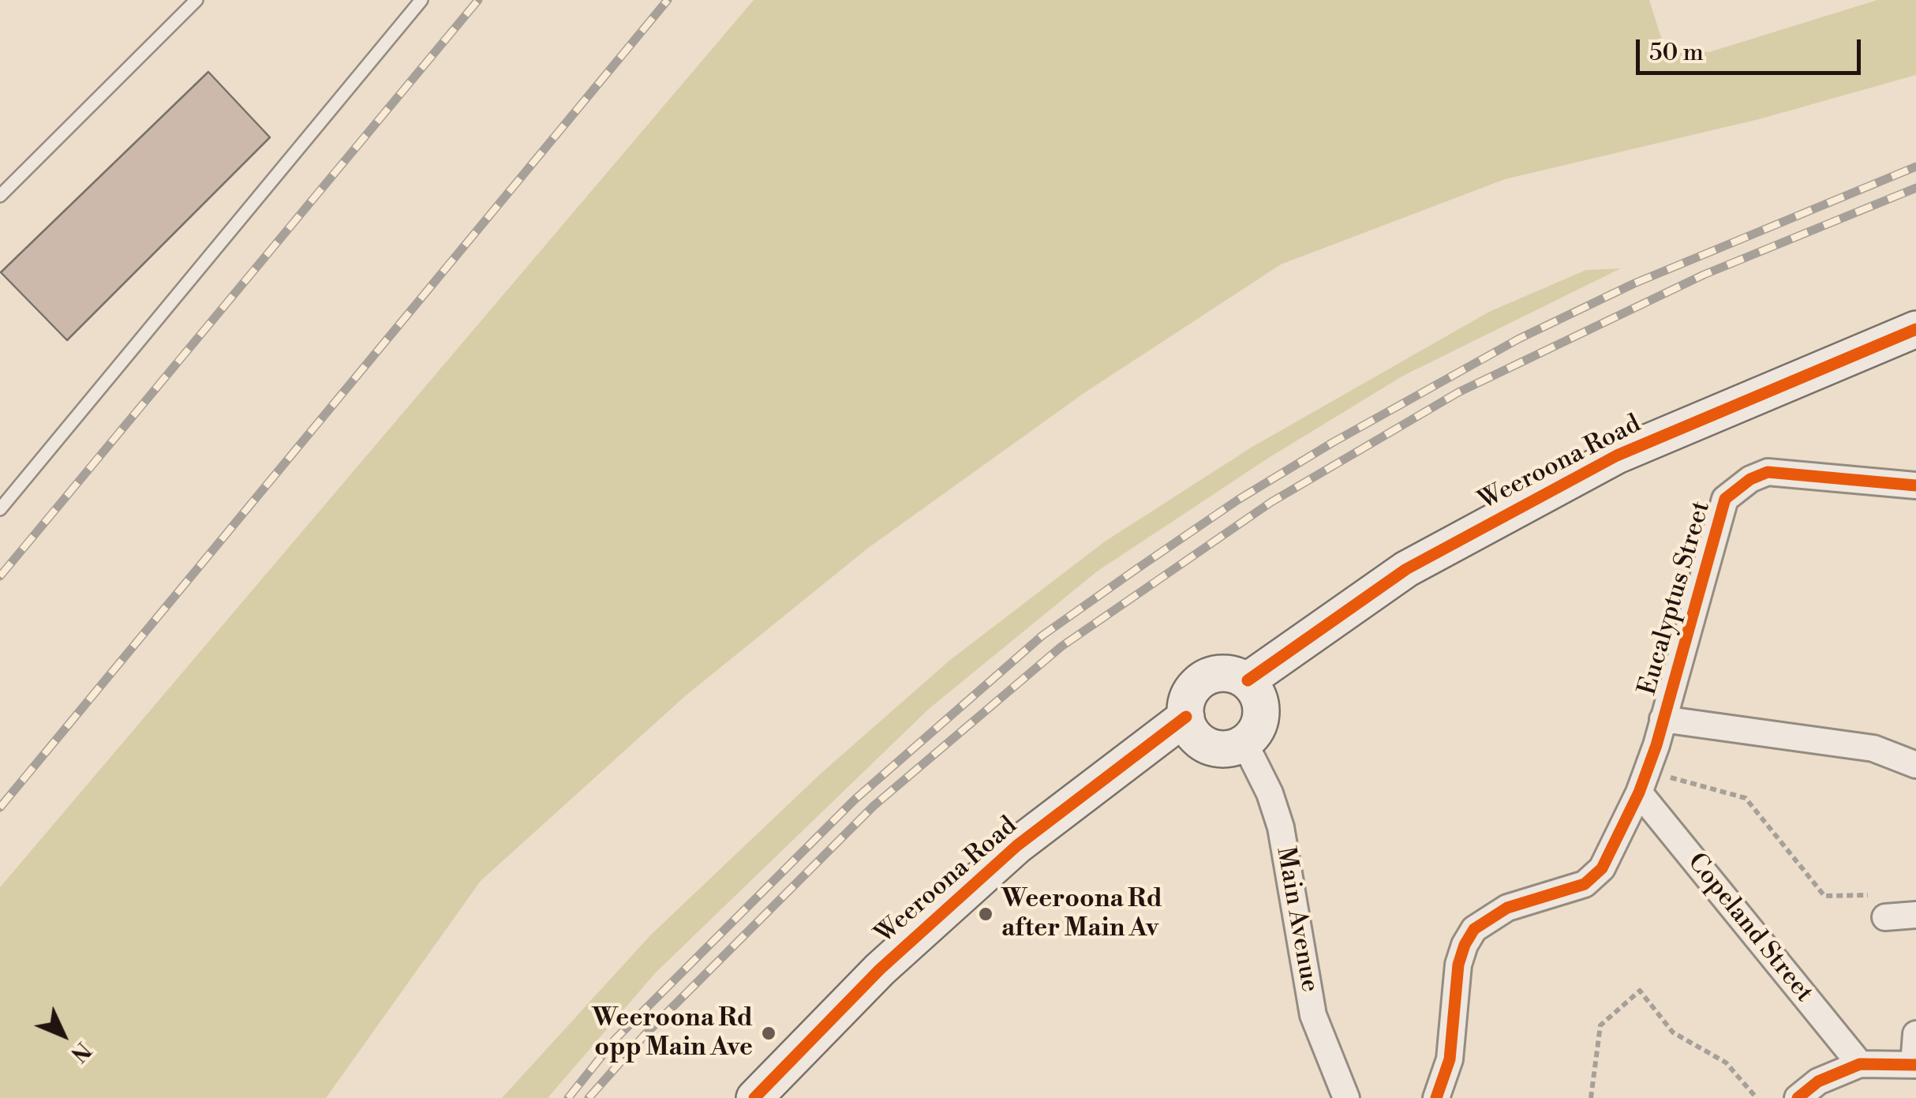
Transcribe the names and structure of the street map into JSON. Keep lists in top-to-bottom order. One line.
{"streets":{"main road":["Weeroona Road"],"street":["Eucalyptus Street","Main Avenue","Copeland Street"]},"crossings":[["Weeroona Road","Main Avenue"]],"places":["Weeroona Rd after Main Av","Weeroona Rd opp Main Ave"],"scale_bar":"50 m","north":"bottom right"}
